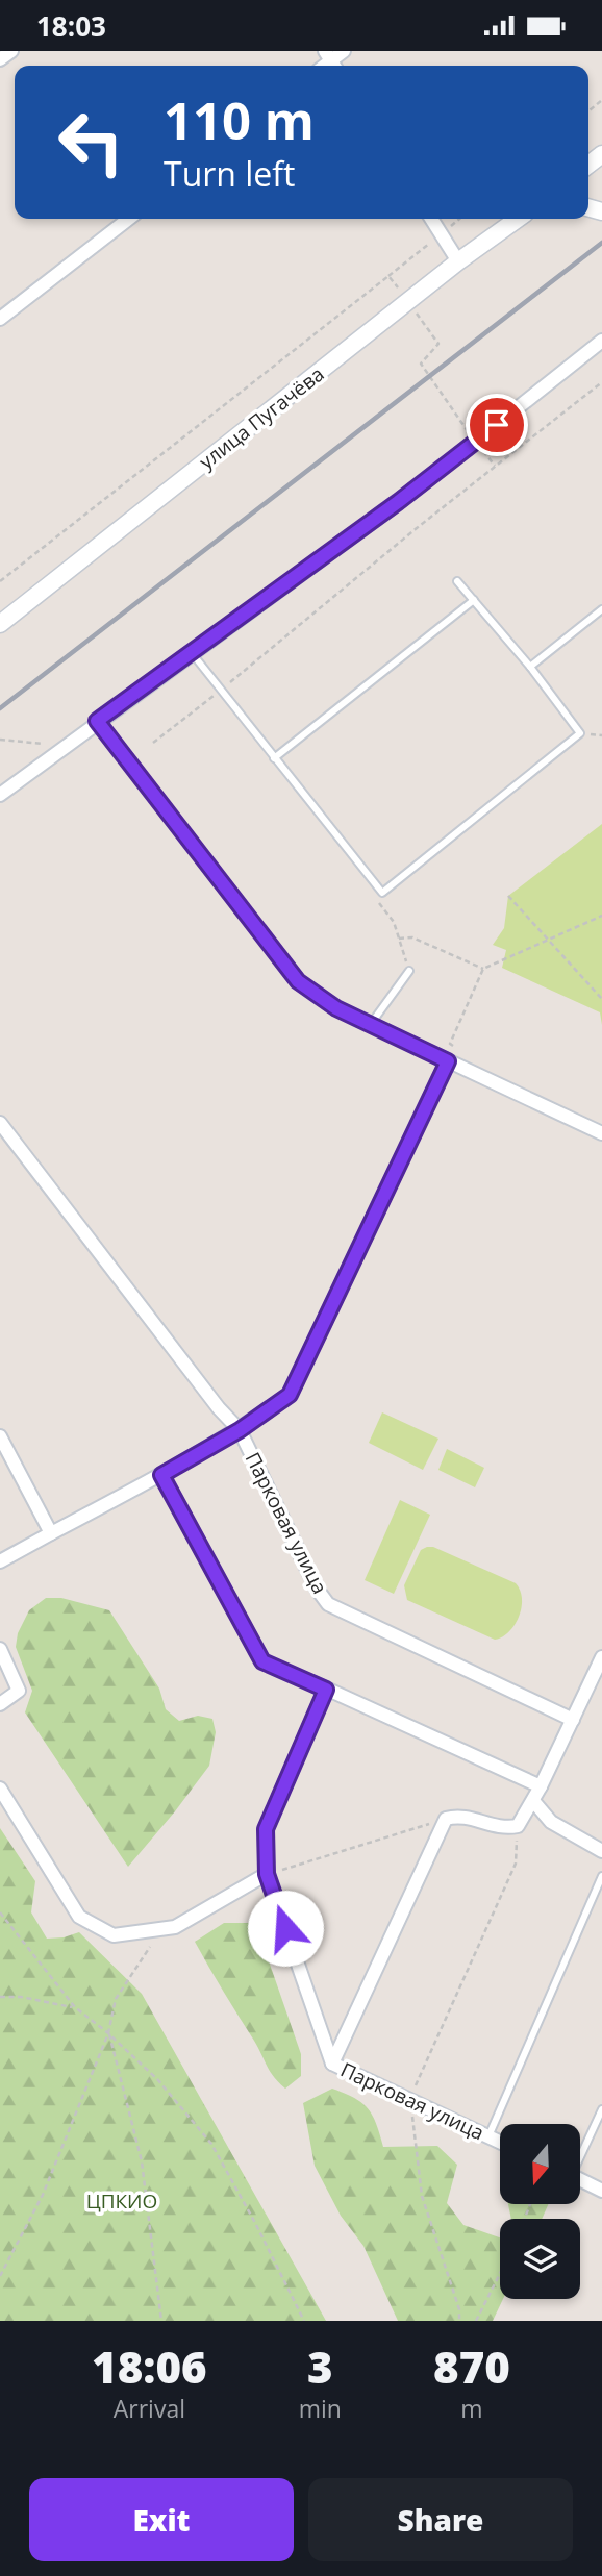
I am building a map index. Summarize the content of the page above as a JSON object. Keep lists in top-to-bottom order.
{
  "streets": {
    "street": ["улица Пугачёва", "Парковая улица"]
  },
  "parks": ["ЦПКИО"],
  "north": "bottom",
  "page": {
    "status": "18:03",
    "turn": ["110 m", "Turn left"],
    "eta": [
      "18:06",
      "Arrival",
      "3",
      "min",
      "870",
      "m"
    ],
    "buttons": ["Exit", "Share"]
  }
}
